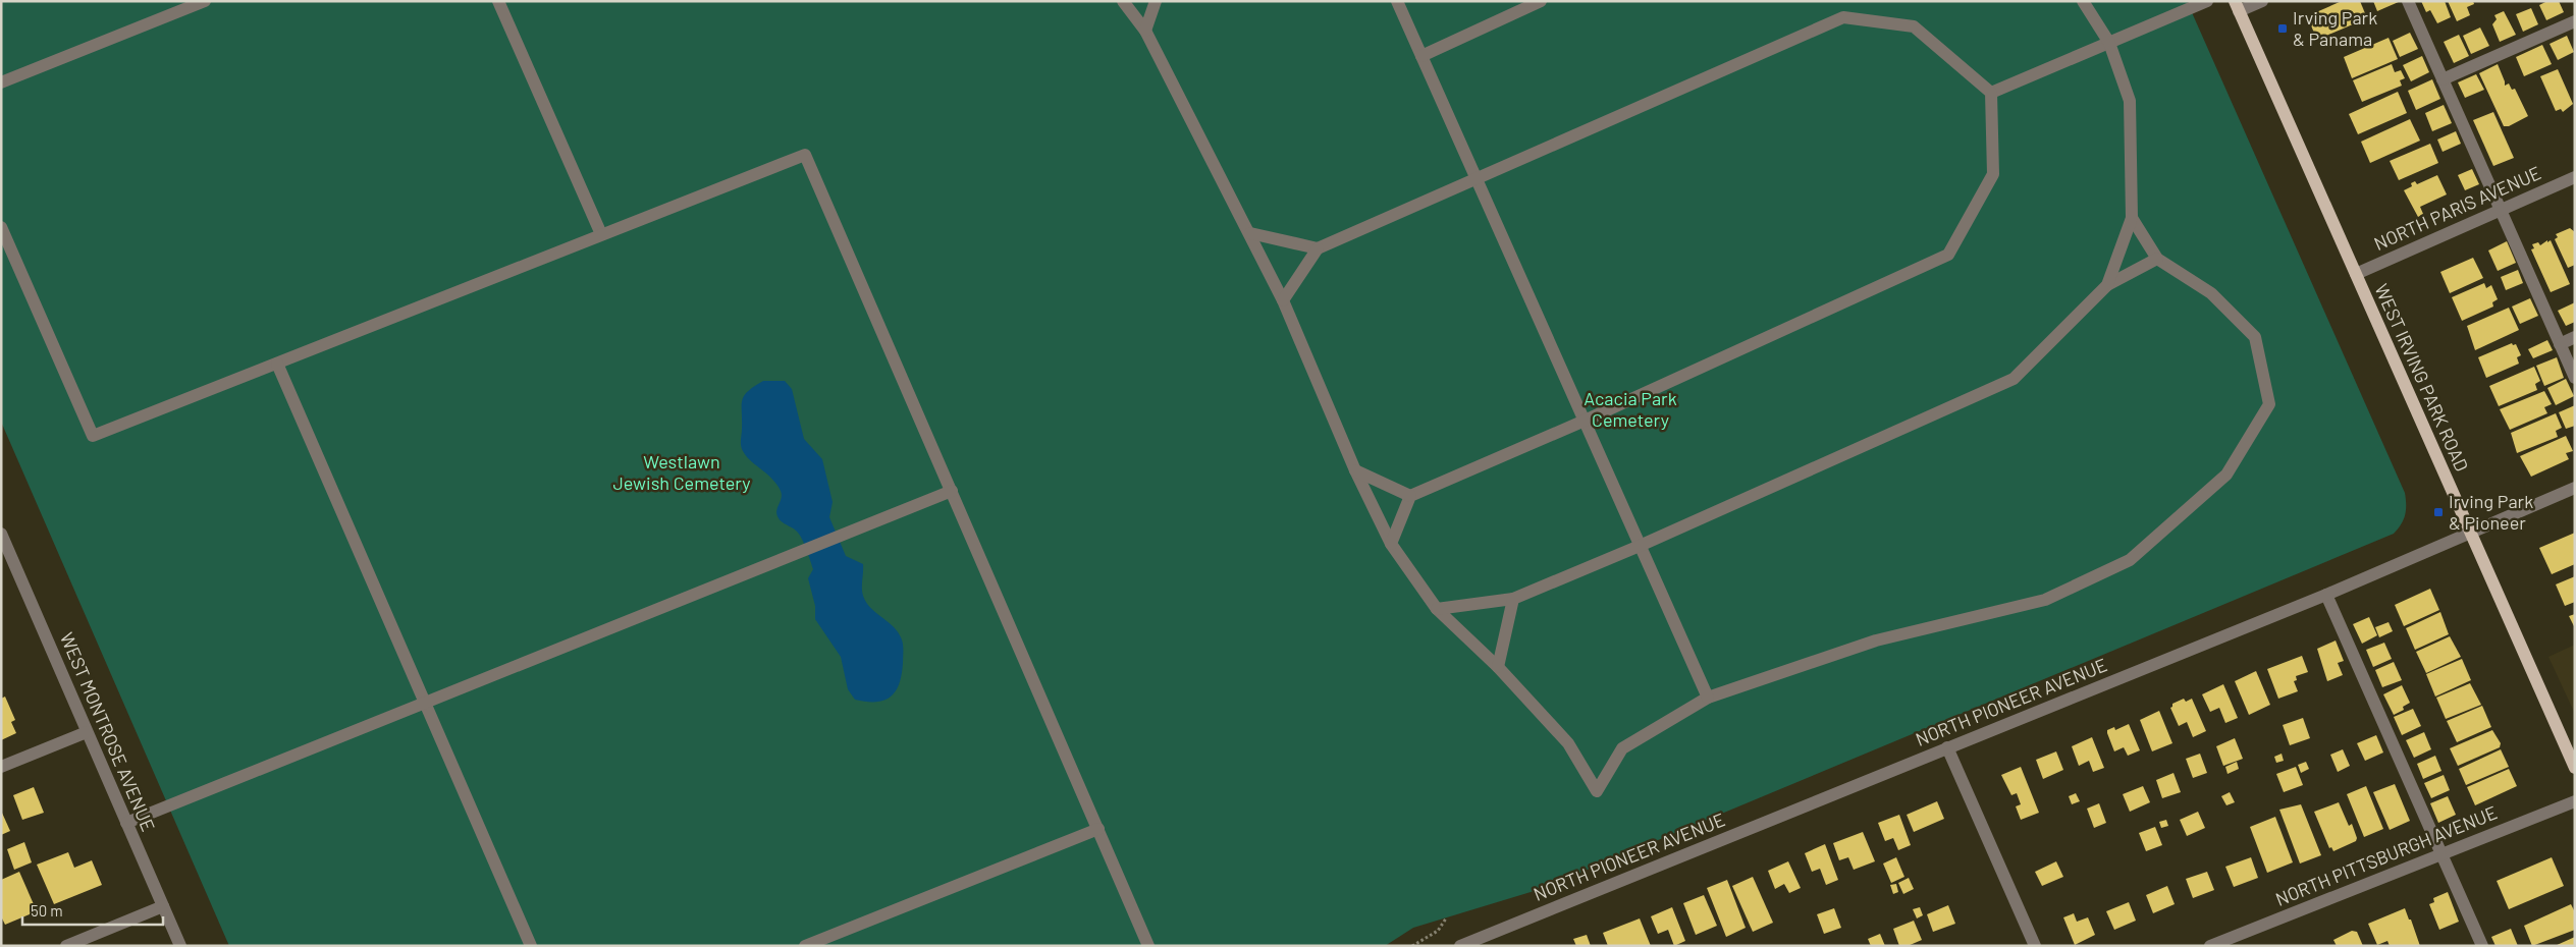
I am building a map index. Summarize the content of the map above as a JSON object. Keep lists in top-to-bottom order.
{
  "streets": {
    "main road": ["WEST IRVING PARK ROAD"],
    "street": [
      "NORTH PARIS AVENUE",
      "NORTH PIONEER AVENUE",
      "WEST MONTROSE AVENUE",
      "NORTH PITTSBURGH AVENUE"
    ]
  },
  "crossings": [
    ["NORTH PARIS AVENUE", "WEST IRVING PARK ROAD"],
    ["WEST IRVING PARK ROAD", "NORTH PIONEER AVENUE"]
  ],
  "parks": ["Acacia Park Cemetery", "Westlawn Jewish Cemetery"],
  "places": {
    "transit": ["Irving Park & Panama", "Irving Park & Pioneer"]
  },
  "scale_bar": "50 m"
}
